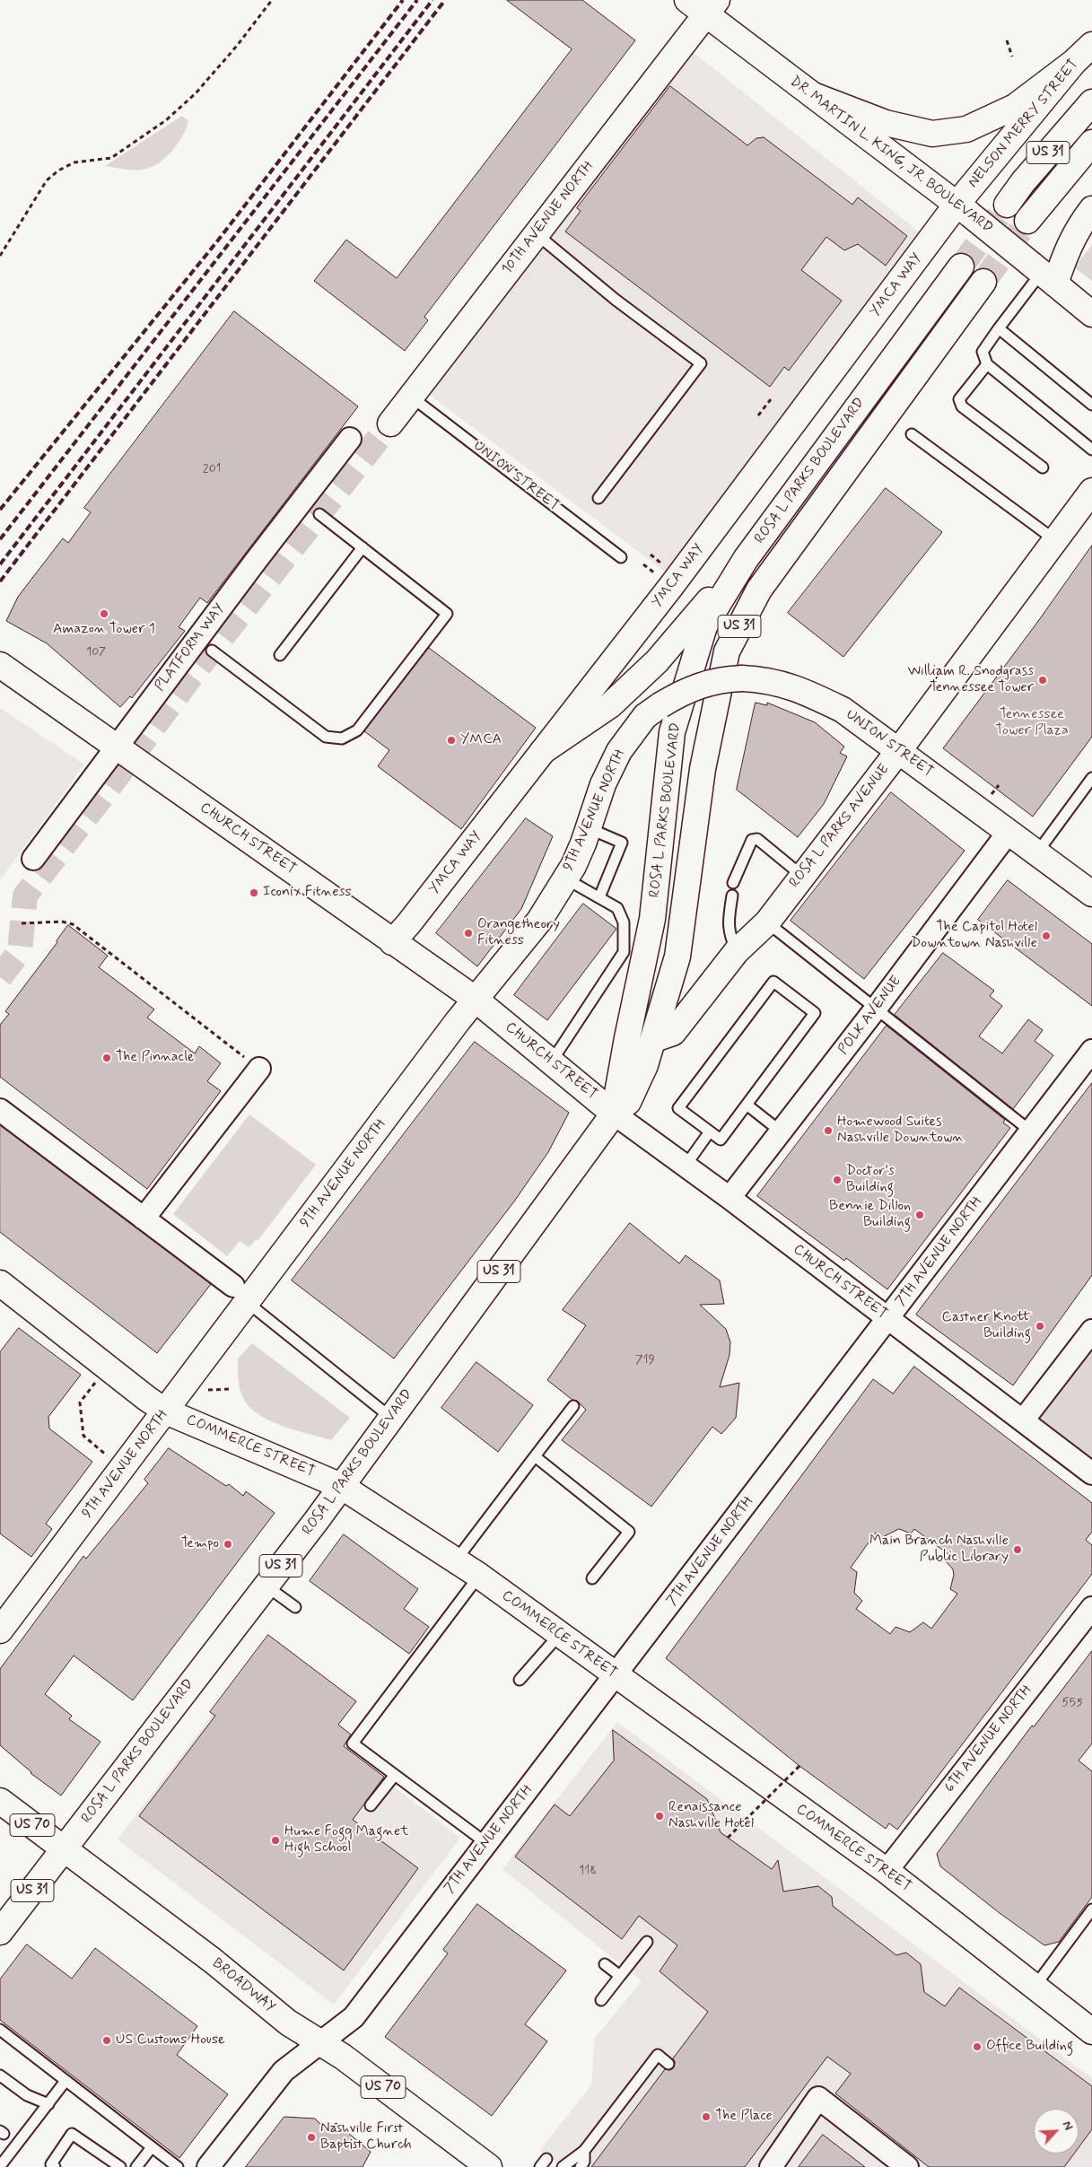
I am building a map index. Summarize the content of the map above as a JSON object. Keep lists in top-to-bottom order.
{
  "streets": {
    "main road": [
      "NELSON MERRY STREET",
      "US 31",
      "DR. MARTIN L. KING, JR. BOULEVARD",
      "10TH AVENUE NORTH",
      "YMCA WAY",
      "ROSA L PARKS BOULEVARD",
      "UNION STREET",
      "9TH AVENUE NORTH",
      "ROSA L PARKS AVENUE",
      "CHURCH STREET",
      "COMMERCE STREET",
      "US 70",
      "BROADWAY"
    ],
    "street": [
      "PLATFORM WAY",
      "POLK AVENUE",
      "7TH AVENUE NORTH",
      "6TH AVENUE NORTH"
    ]
  },
  "crossings": [
    ["NELSON MERRY STREET", "DR. MARTIN L. KING, JR. BOULEVARD"],
    ["NELSON MERRY STREET", "YMCA WAY"],
    ["US 31", "ROSA L PARKS BOULEVARD"],
    ["US 31", "BROADWAY"],
    ["DR. MARTIN L. KING, JR. BOULEVARD", "10TH AVENUE NORTH"],
    ["DR. MARTIN L. KING, JR. BOULEVARD", "YMCA WAY"],
    ["10TH AVENUE NORTH", "UNION STREET"],
    ["YMCA WAY", "CHURCH STREET"],
    ["ROSA L PARKS BOULEVARD", "ROSA L PARKS AVENUE"],
    ["ROSA L PARKS BOULEVARD", "CHURCH STREET"],
    ["ROSA L PARKS BOULEVARD", "COMMERCE STREET"],
    ["ROSA L PARKS BOULEVARD", "BROADWAY"],
    ["UNION STREET", "9TH AVENUE NORTH"],
    ["UNION STREET", "ROSA L PARKS AVENUE"],
    ["UNION STREET", "POLK AVENUE"],
    ["PLATFORM WAY", "CHURCH STREET"],
    ["9TH AVENUE NORTH", "CHURCH STREET"],
    ["9TH AVENUE NORTH", "COMMERCE STREET"],
    ["CHURCH STREET", "POLK AVENUE"],
    ["CHURCH STREET", "7TH AVENUE NORTH"],
    ["7TH AVENUE NORTH", "COMMERCE STREET"],
    ["7TH AVENUE NORTH", "BROADWAY"],
    ["COMMERCE STREET", "6TH AVENUE NORTH"]
  ],
  "parks": ["Tennessee Tower Plaza"],
  "places": [
    "Amazon Tower 1",
    "William R. Snodgrass Tennessee Tower",
    "YMCA",
    "Iconix Fitness",
    "Orangetheory Fitness",
    "The Capitol Hotel Downtown Nashville",
    "The Pinnacle",
    "Homewood Suites Nashville Downtown",
    "Doctor's Building",
    "Bennie Dillon Building",
    "Castner Knott Building",
    "Tempo",
    "Main Branch Nashville Public Library",
    "Renaissance Nashville Hotel",
    "Hume Fogg Magnet High School",
    "US Customs House",
    "Office Building",
    "The Place",
    "Nashville First Baptist Church"
  ],
  "house_numbers": [
    "201",
    "107",
    "719",
    "555",
    "118"
  ],
  "north": "top right"
}
